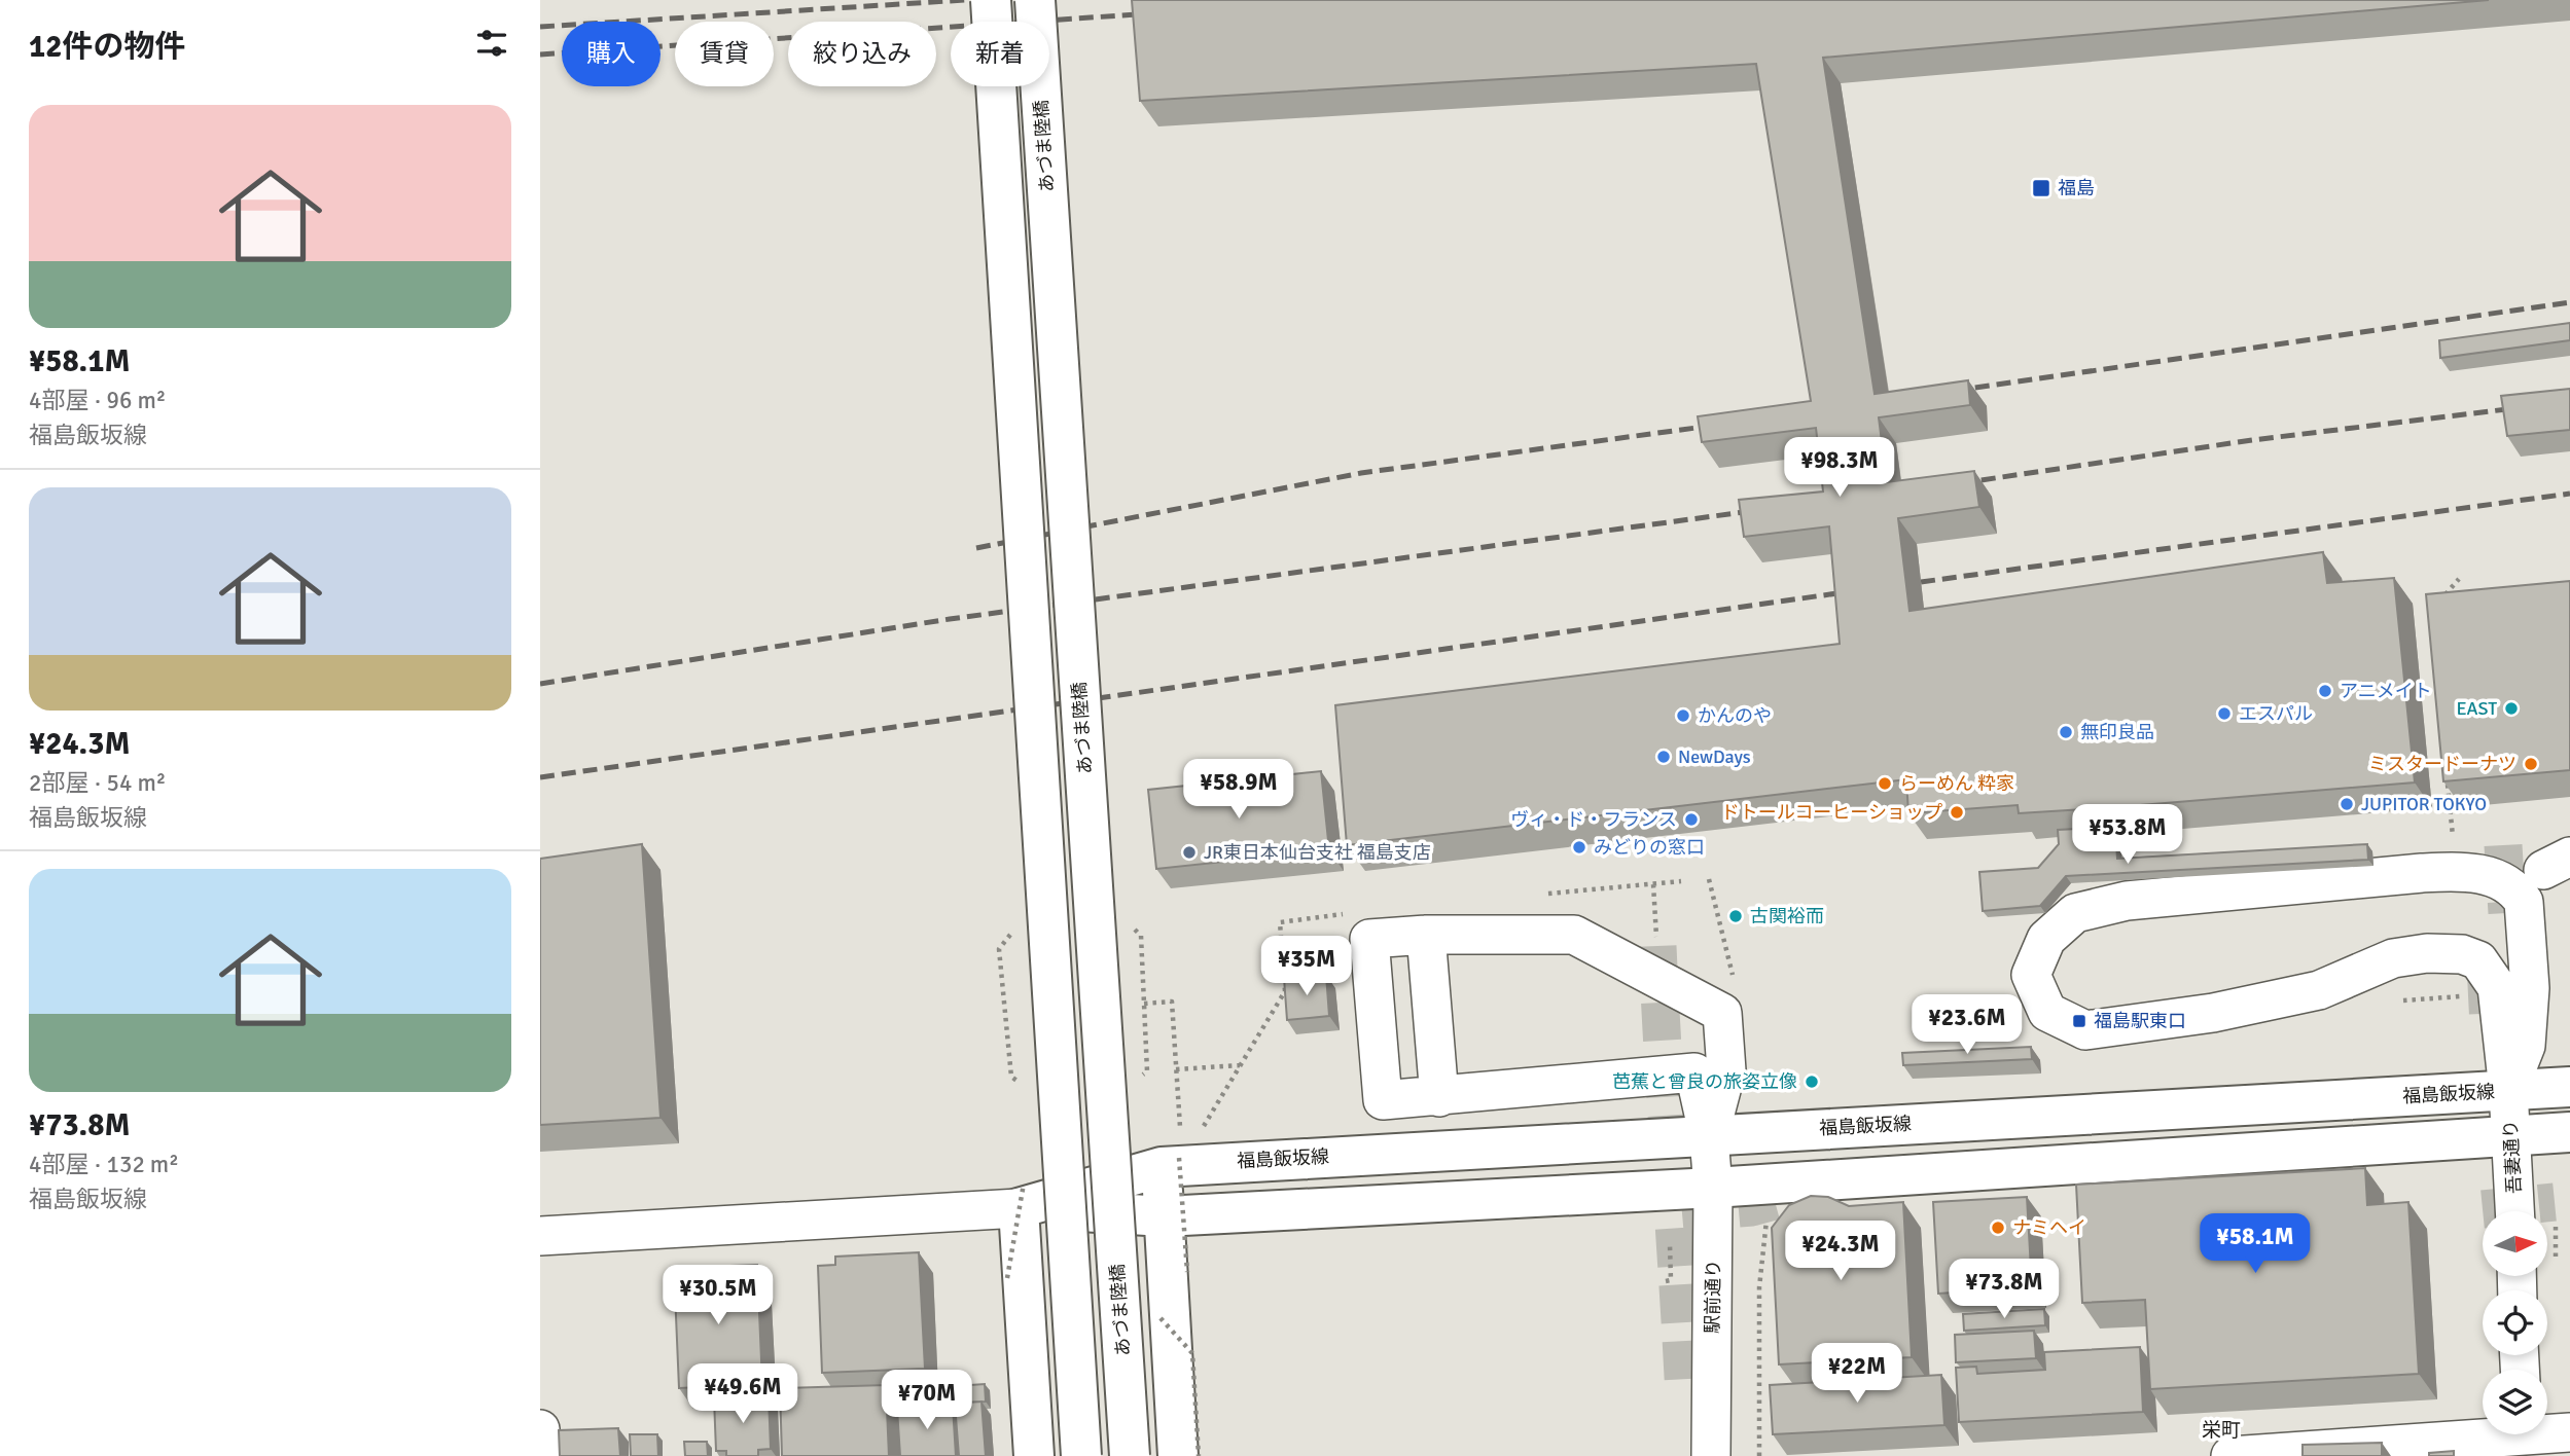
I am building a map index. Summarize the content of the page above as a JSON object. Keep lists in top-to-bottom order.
{
  "streets": {
    "main road": ["あづま陸橋", "福島飯坂線"],
    "street": ["吾妻通り", "駅前通り"]
  },
  "crossings": [
    ["福島飯坂線", "吾妻通り"],
    ["福島飯坂線", "駅前通り"]
  ],
  "districts": ["栄町"],
  "places": {
    "transit": ["福島", "福島駅東口"],
    "other": [
      "アニメイト",
      "EAST",
      "エスパル",
      "かんのや",
      "無印良品",
      "NewDays",
      "ミスタードーナツ",
      "らーめん 粋家",
      "JUPITOR TOKYO",
      "ドトールコーヒーショップ",
      "ヴィ・ド・フランス",
      "みどりの窓口",
      "JR東日本仙台支社 福島支店",
      "古関裕而",
      "芭蕉と曾良の旅姿立像",
      "ナミヘイ"
    ]
  },
  "north": "right",
  "page": {
    "heading": "12件の物件",
    "chip": [
      "購入",
      "賃貸",
      "絞り込み",
      "新着"
    ],
    "list": [
      {
        "name": "¥58.1M",
        "note": "4部屋 · 96 m² · 福島飯坂線"
      },
      {
        "name": "¥24.3M",
        "note": "2部屋 · 54 m² · 福島飯坂線"
      },
      {
        "name": "¥73.8M",
        "note": "4部屋 · 132 m² · 福島飯坂線"
      }
    ],
    "price": [
      "¥98.3M",
      "¥58.9M",
      "¥53.8M",
      "¥35M",
      "¥23.6M",
      "¥58.1M",
      "¥24.3M",
      "¥73.8M",
      "¥30.5M",
      "¥22M",
      "¥49.6M",
      "¥70M"
    ]
  }
}
